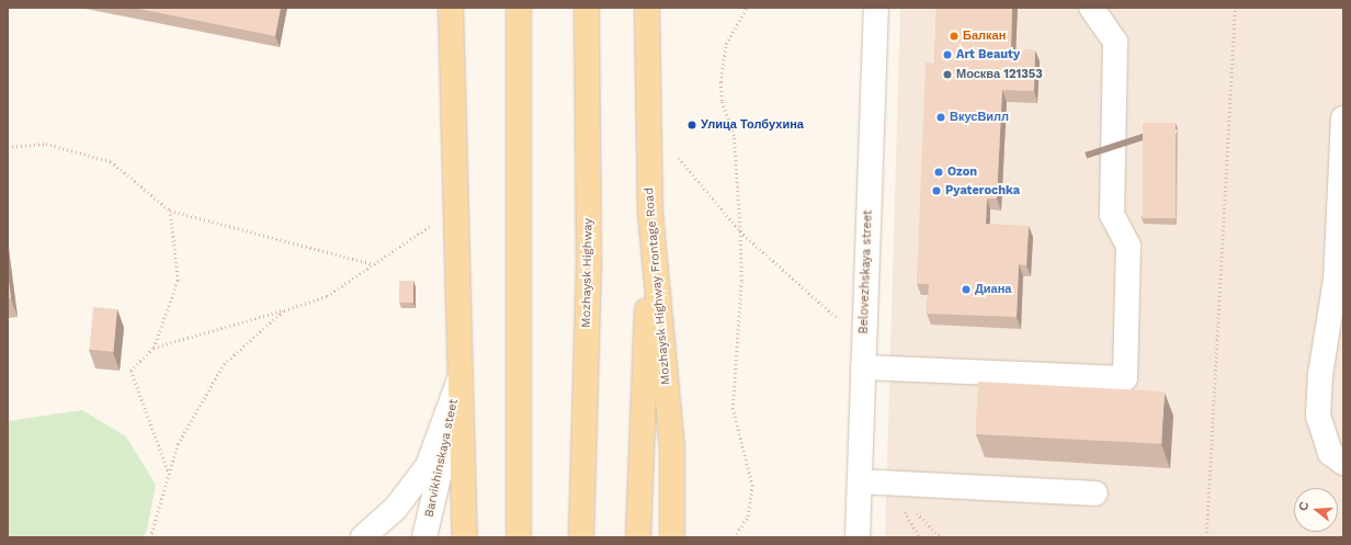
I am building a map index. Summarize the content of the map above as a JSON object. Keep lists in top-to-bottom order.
{
  "streets": {
    "main road": ["Mozhaysk Highway", "Mozhaysk Highway Frontage Road"],
    "street": ["Belovezhskaya street", "Barvikhinskaya steet"]
  },
  "places": [
    "Балкан",
    "Art Beauty",
    "Москва 121353",
    "ВкусВилл",
    "Улица Толбухина",
    "Ozon",
    "Pyaterochka",
    "Диана"
  ],
  "north": "left"
}
